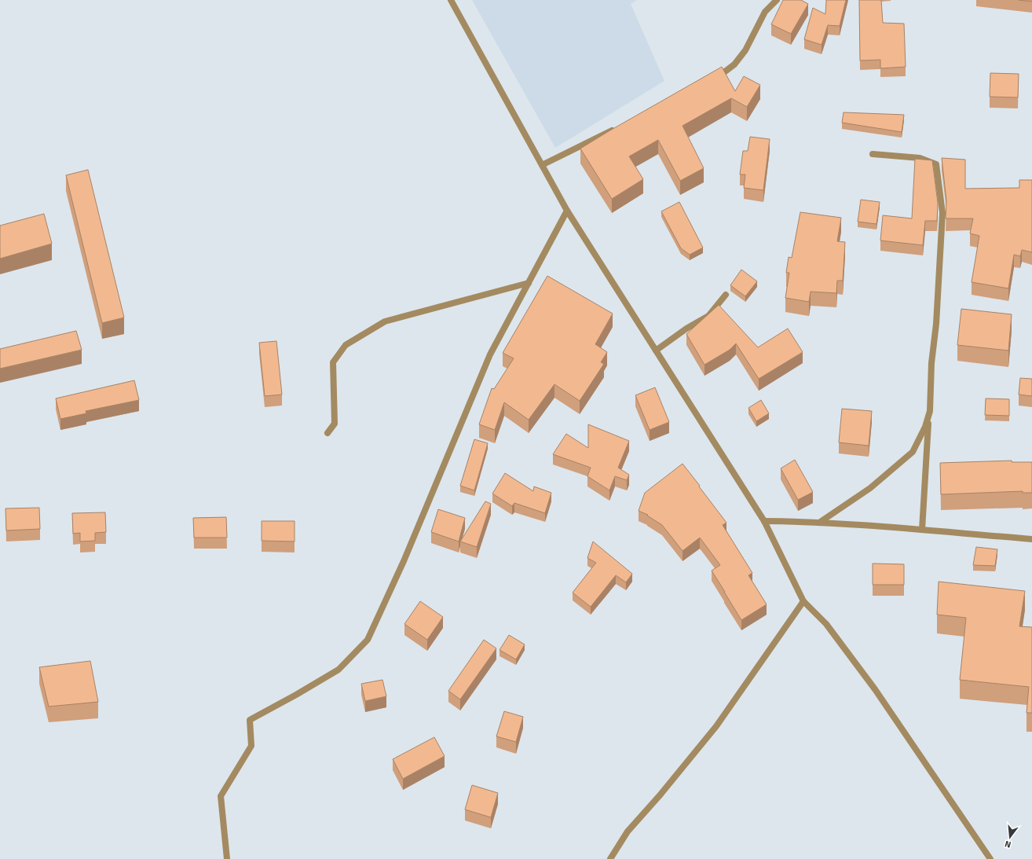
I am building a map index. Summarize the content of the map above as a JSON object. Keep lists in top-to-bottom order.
{
  "north": "bottom"
}
